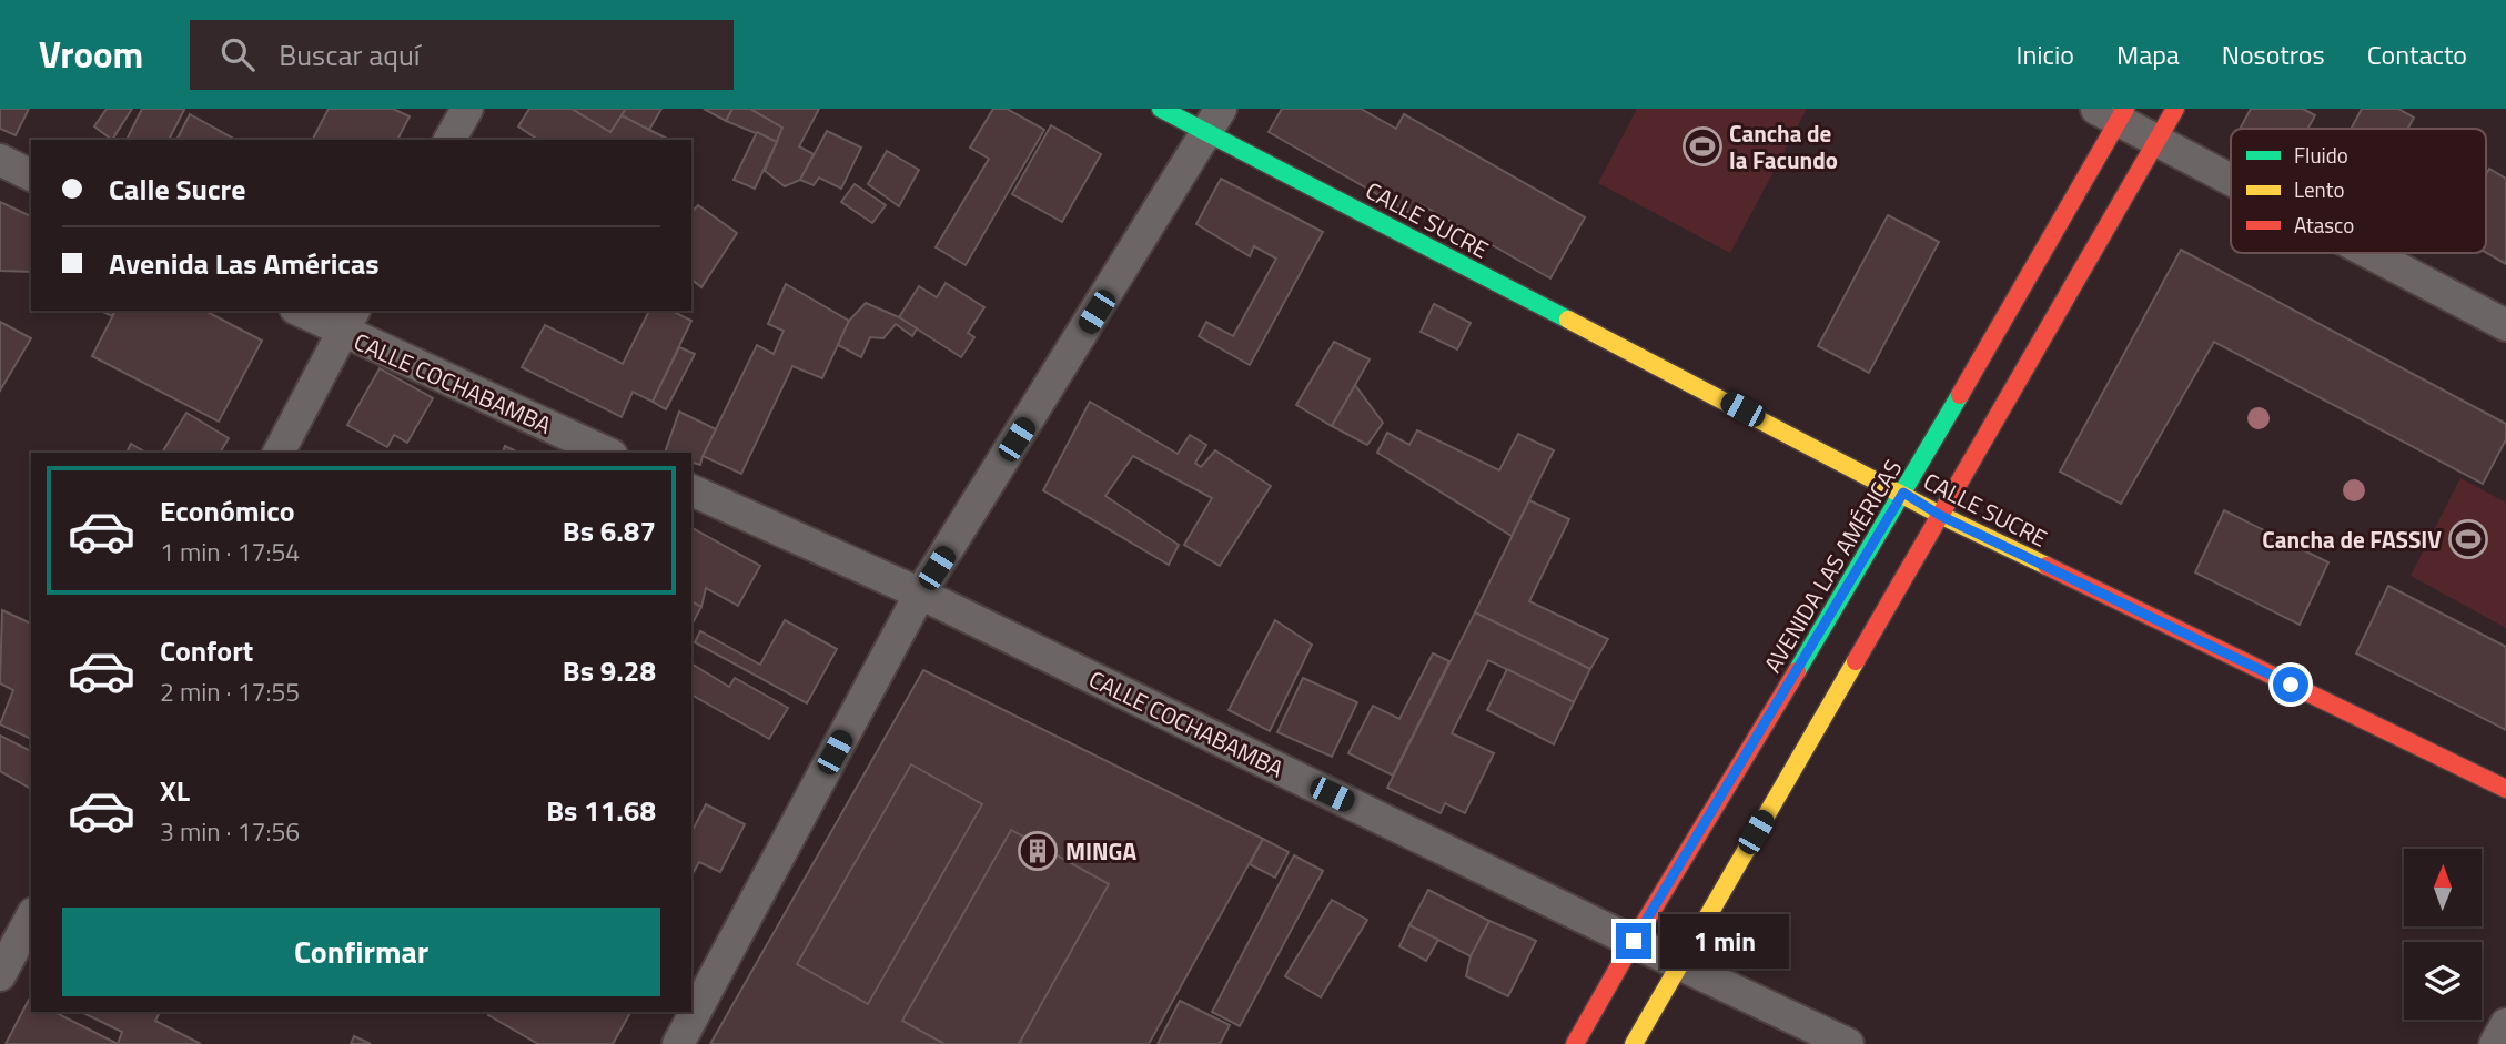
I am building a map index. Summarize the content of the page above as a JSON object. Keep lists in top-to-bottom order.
{
  "streets": {
    "main road": ["CALLE SUCRE", "AVENIDA LAS AMÉRICAS"],
    "street": ["CALLE COCHABAMBA"]
  },
  "crossings": [
    ["CALLE SUCRE", "AVENIDA LAS AMÉRICAS"],
    ["CALLE COCHABAMBA", "AVENIDA LAS AMÉRICAS"]
  ],
  "places": {
    "sports": ["Cancha de la Facundo", "Cancha de FASSIV"],
    "building": ["MINGA"]
  },
  "legend": ["Fluido", "Lento", "Atasco"],
  "north": "top",
  "page": {
    "header": "Vroom",
    "search": "Buscar aquí",
    "nav": [
      "Inicio",
      "Mapa",
      "Nosotros",
      "Contacto"
    ],
    "banner": ["Calle Sucre", "Avenida Las Américas"],
    "list": [
      {
        "name": "Económico",
        "note": "1 min · 17:54",
        "value": "Bs 6.87"
      },
      {
        "name": "Confort",
        "note": "2 min · 17:55",
        "value": "Bs 9.28"
      },
      {
        "name": "XL",
        "note": "3 min · 17:56",
        "value": "Bs 11.68"
      }
    ],
    "buttons": "Confirmar",
    "bubble": "1 min"
  }
}
